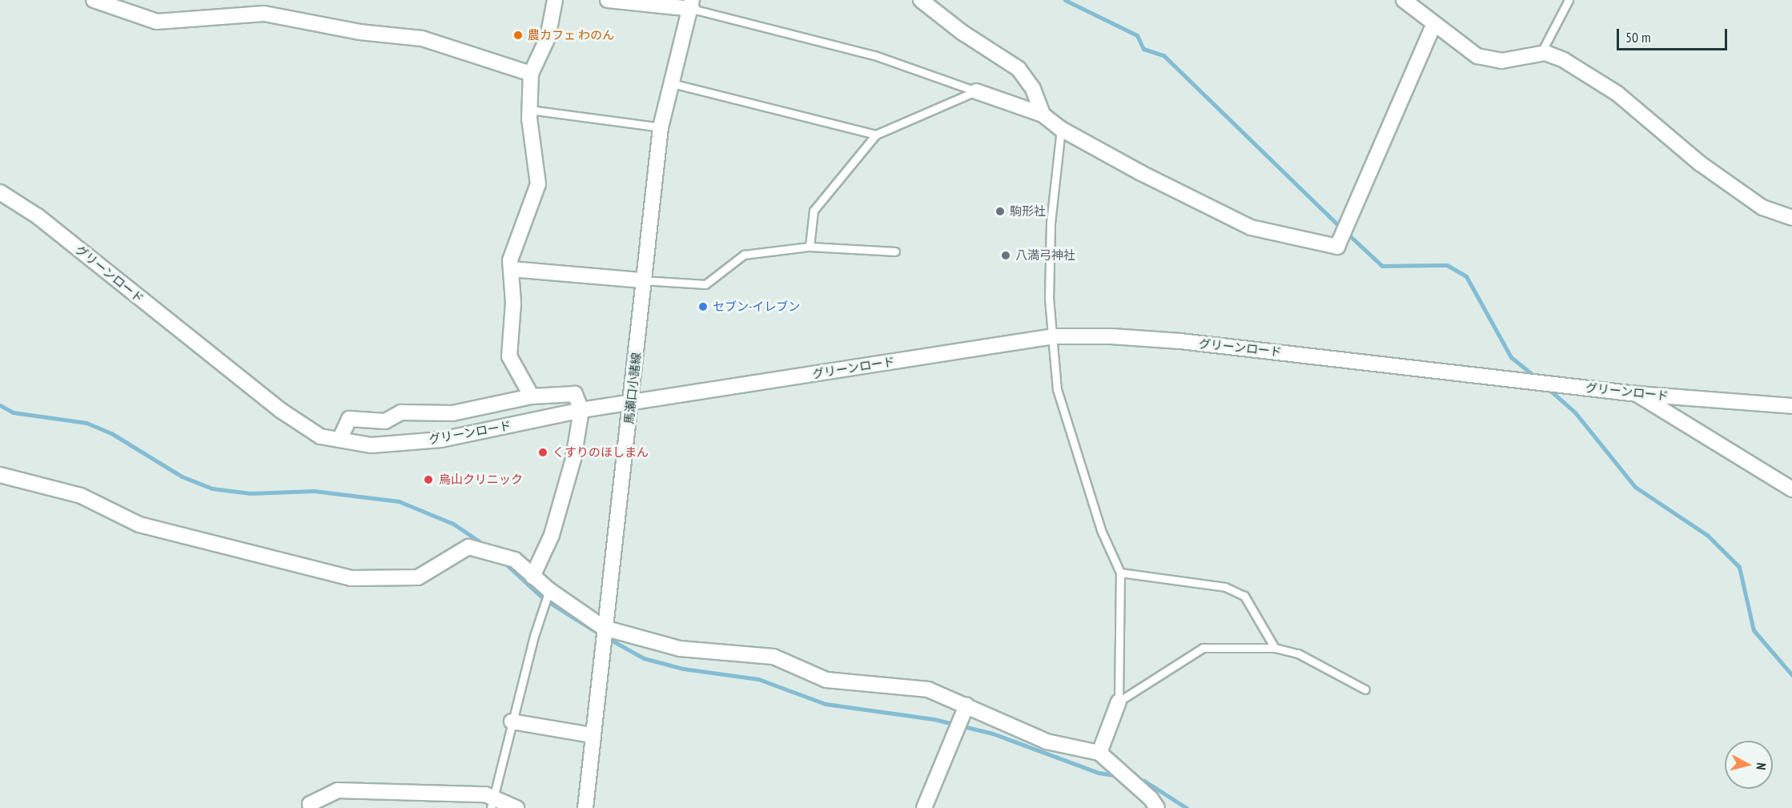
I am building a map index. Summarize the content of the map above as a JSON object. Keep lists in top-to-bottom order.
{
  "streets": {
    "street": ["グリーンロード", "馬瀬口小諸線"]
  },
  "crossings": [
    ["グリーンロード", "馬瀬口小諸線"]
  ],
  "places": [
    "農カフェ わのん",
    "駒形社",
    "八満弓神社",
    "セブン-イレブン",
    "くすりのほしまん",
    "烏山クリニック"
  ],
  "scale_bar": "50 m",
  "north": "right"
}
